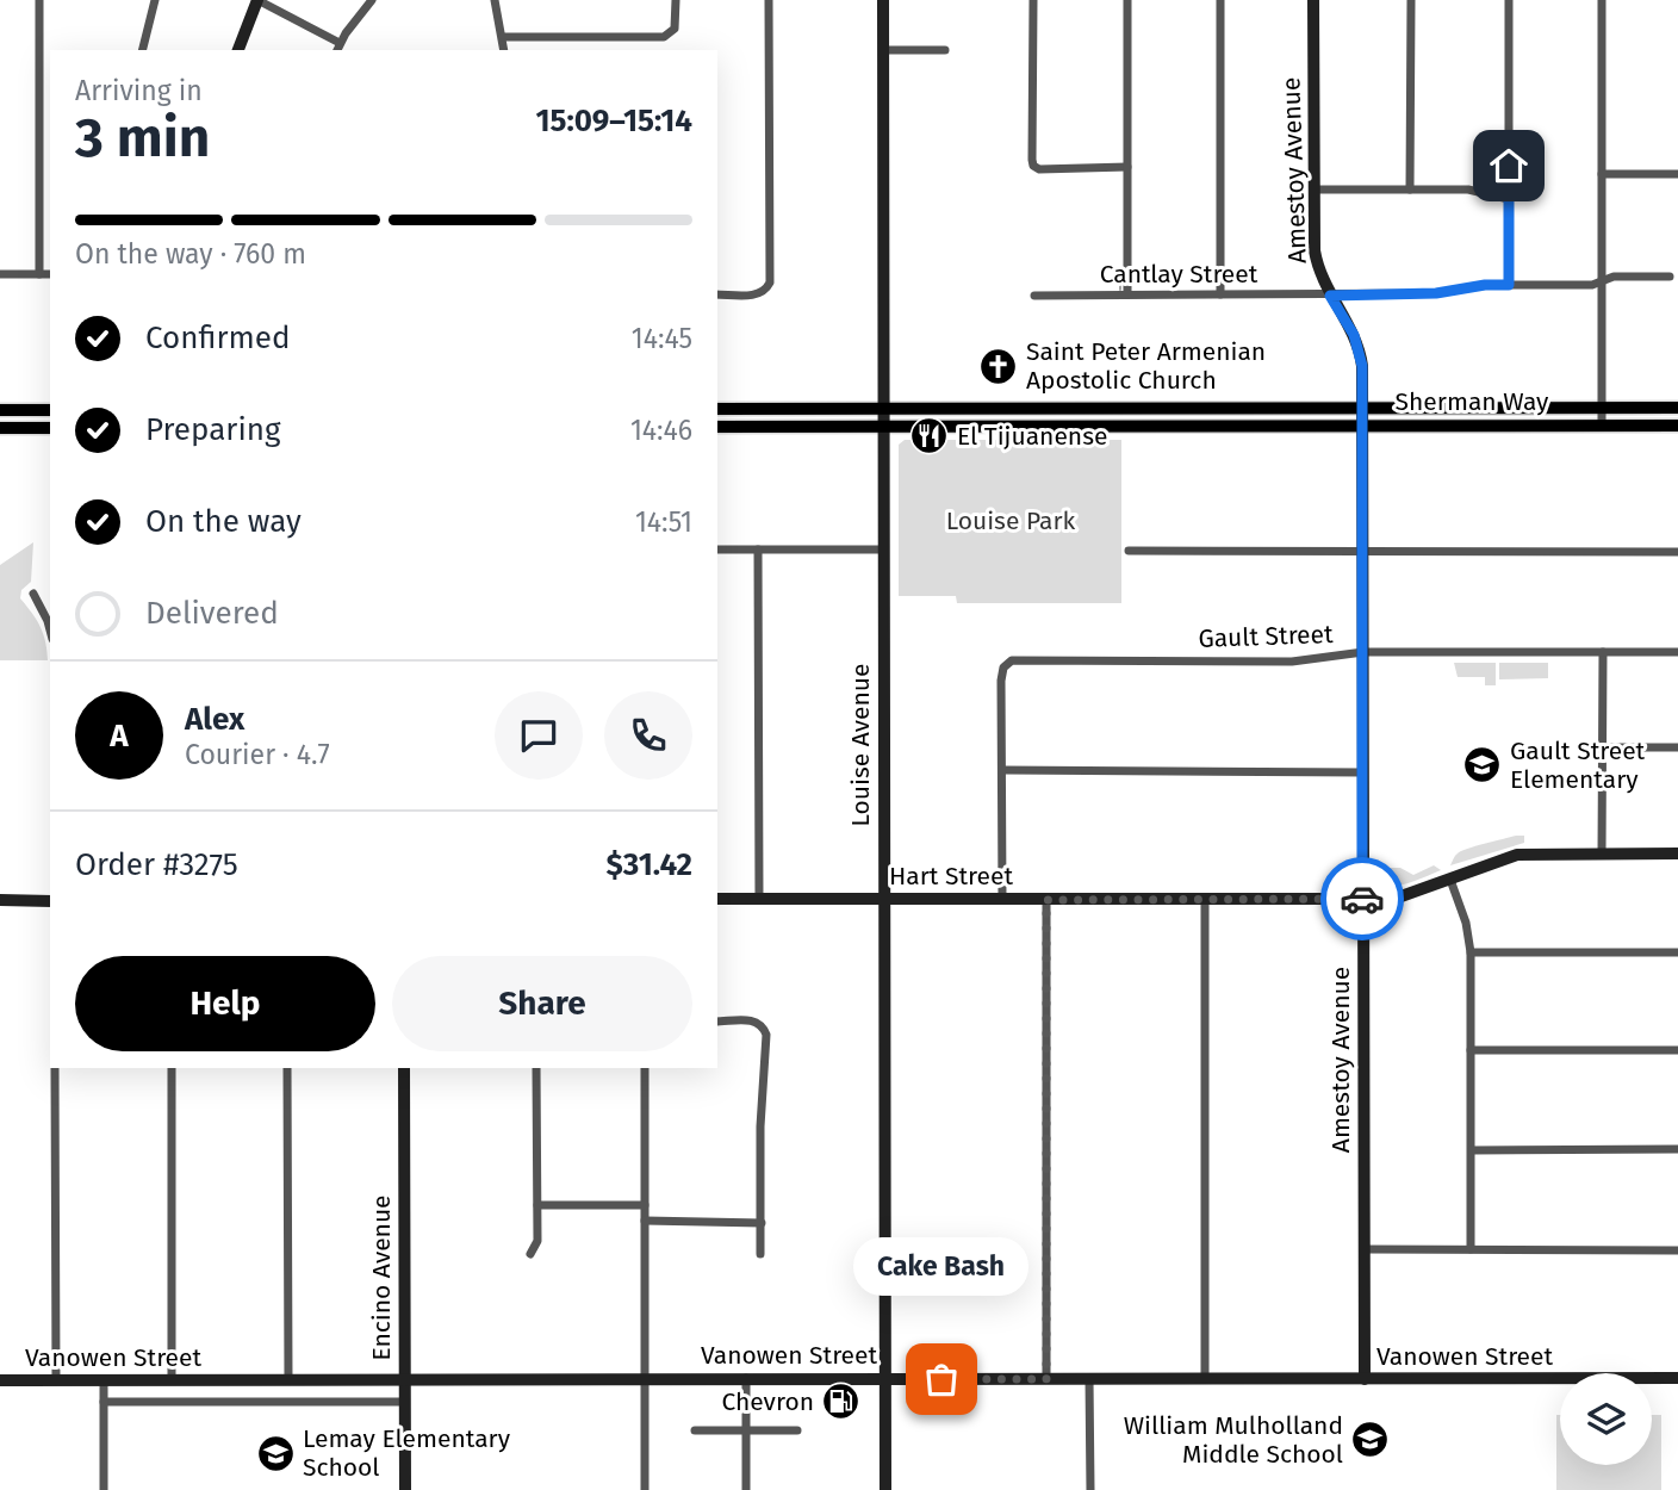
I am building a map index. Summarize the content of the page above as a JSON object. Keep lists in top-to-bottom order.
{
  "streets": {
    "main road": [
      "Amestoy Avenue",
      "Sherman Way",
      "Louise Avenue",
      "Hart Street",
      "Encino Avenue",
      "Vanowen Street"
    ],
    "street": ["Cantlay Street", "Gault Street"]
  },
  "crossings": [
    ["Amestoy Avenue", "Cantlay Street"],
    ["Amestoy Avenue", "Sherman Way"],
    ["Amestoy Avenue", "Gault Street"],
    ["Amestoy Avenue", "Hart Street"],
    ["Amestoy Avenue", "Vanowen Street"],
    ["Sherman Way", "Louise Avenue"],
    ["Louise Avenue", "Hart Street"],
    ["Louise Avenue", "Vanowen Street"],
    ["Encino Avenue", "Vanowen Street"]
  ],
  "parks": ["Louise Park"],
  "places": {
    "church": ["Saint Peter Armenian Apostolic Church"],
    "restaurant": ["El Tijuanense"],
    "school or university": ["Gault Street Elementary", "William Mulholland Middle School", "Lemay Elementary School"],
    "other": ["Cake Bash"],
    "fuel station": ["Chevron"]
  },
  "page": {
    "heading": ["3 min", "Arriving in", "15:09–15:14"],
    "panel": [
      "Alex",
      "Courier · 4.7",
      "Order #3275",
      "$31.42"
    ],
    "bar": "On the way · 760 m",
    "list": [
      ["Confirmed", "14:45"],
      ["Preparing", "14:46"],
      ["On the way", "14:51"],
      "Delivered"
    ],
    "round": "A",
    "buttons": ["Help", "Share"],
    "bubble": "Cake Bash"
  }
}
